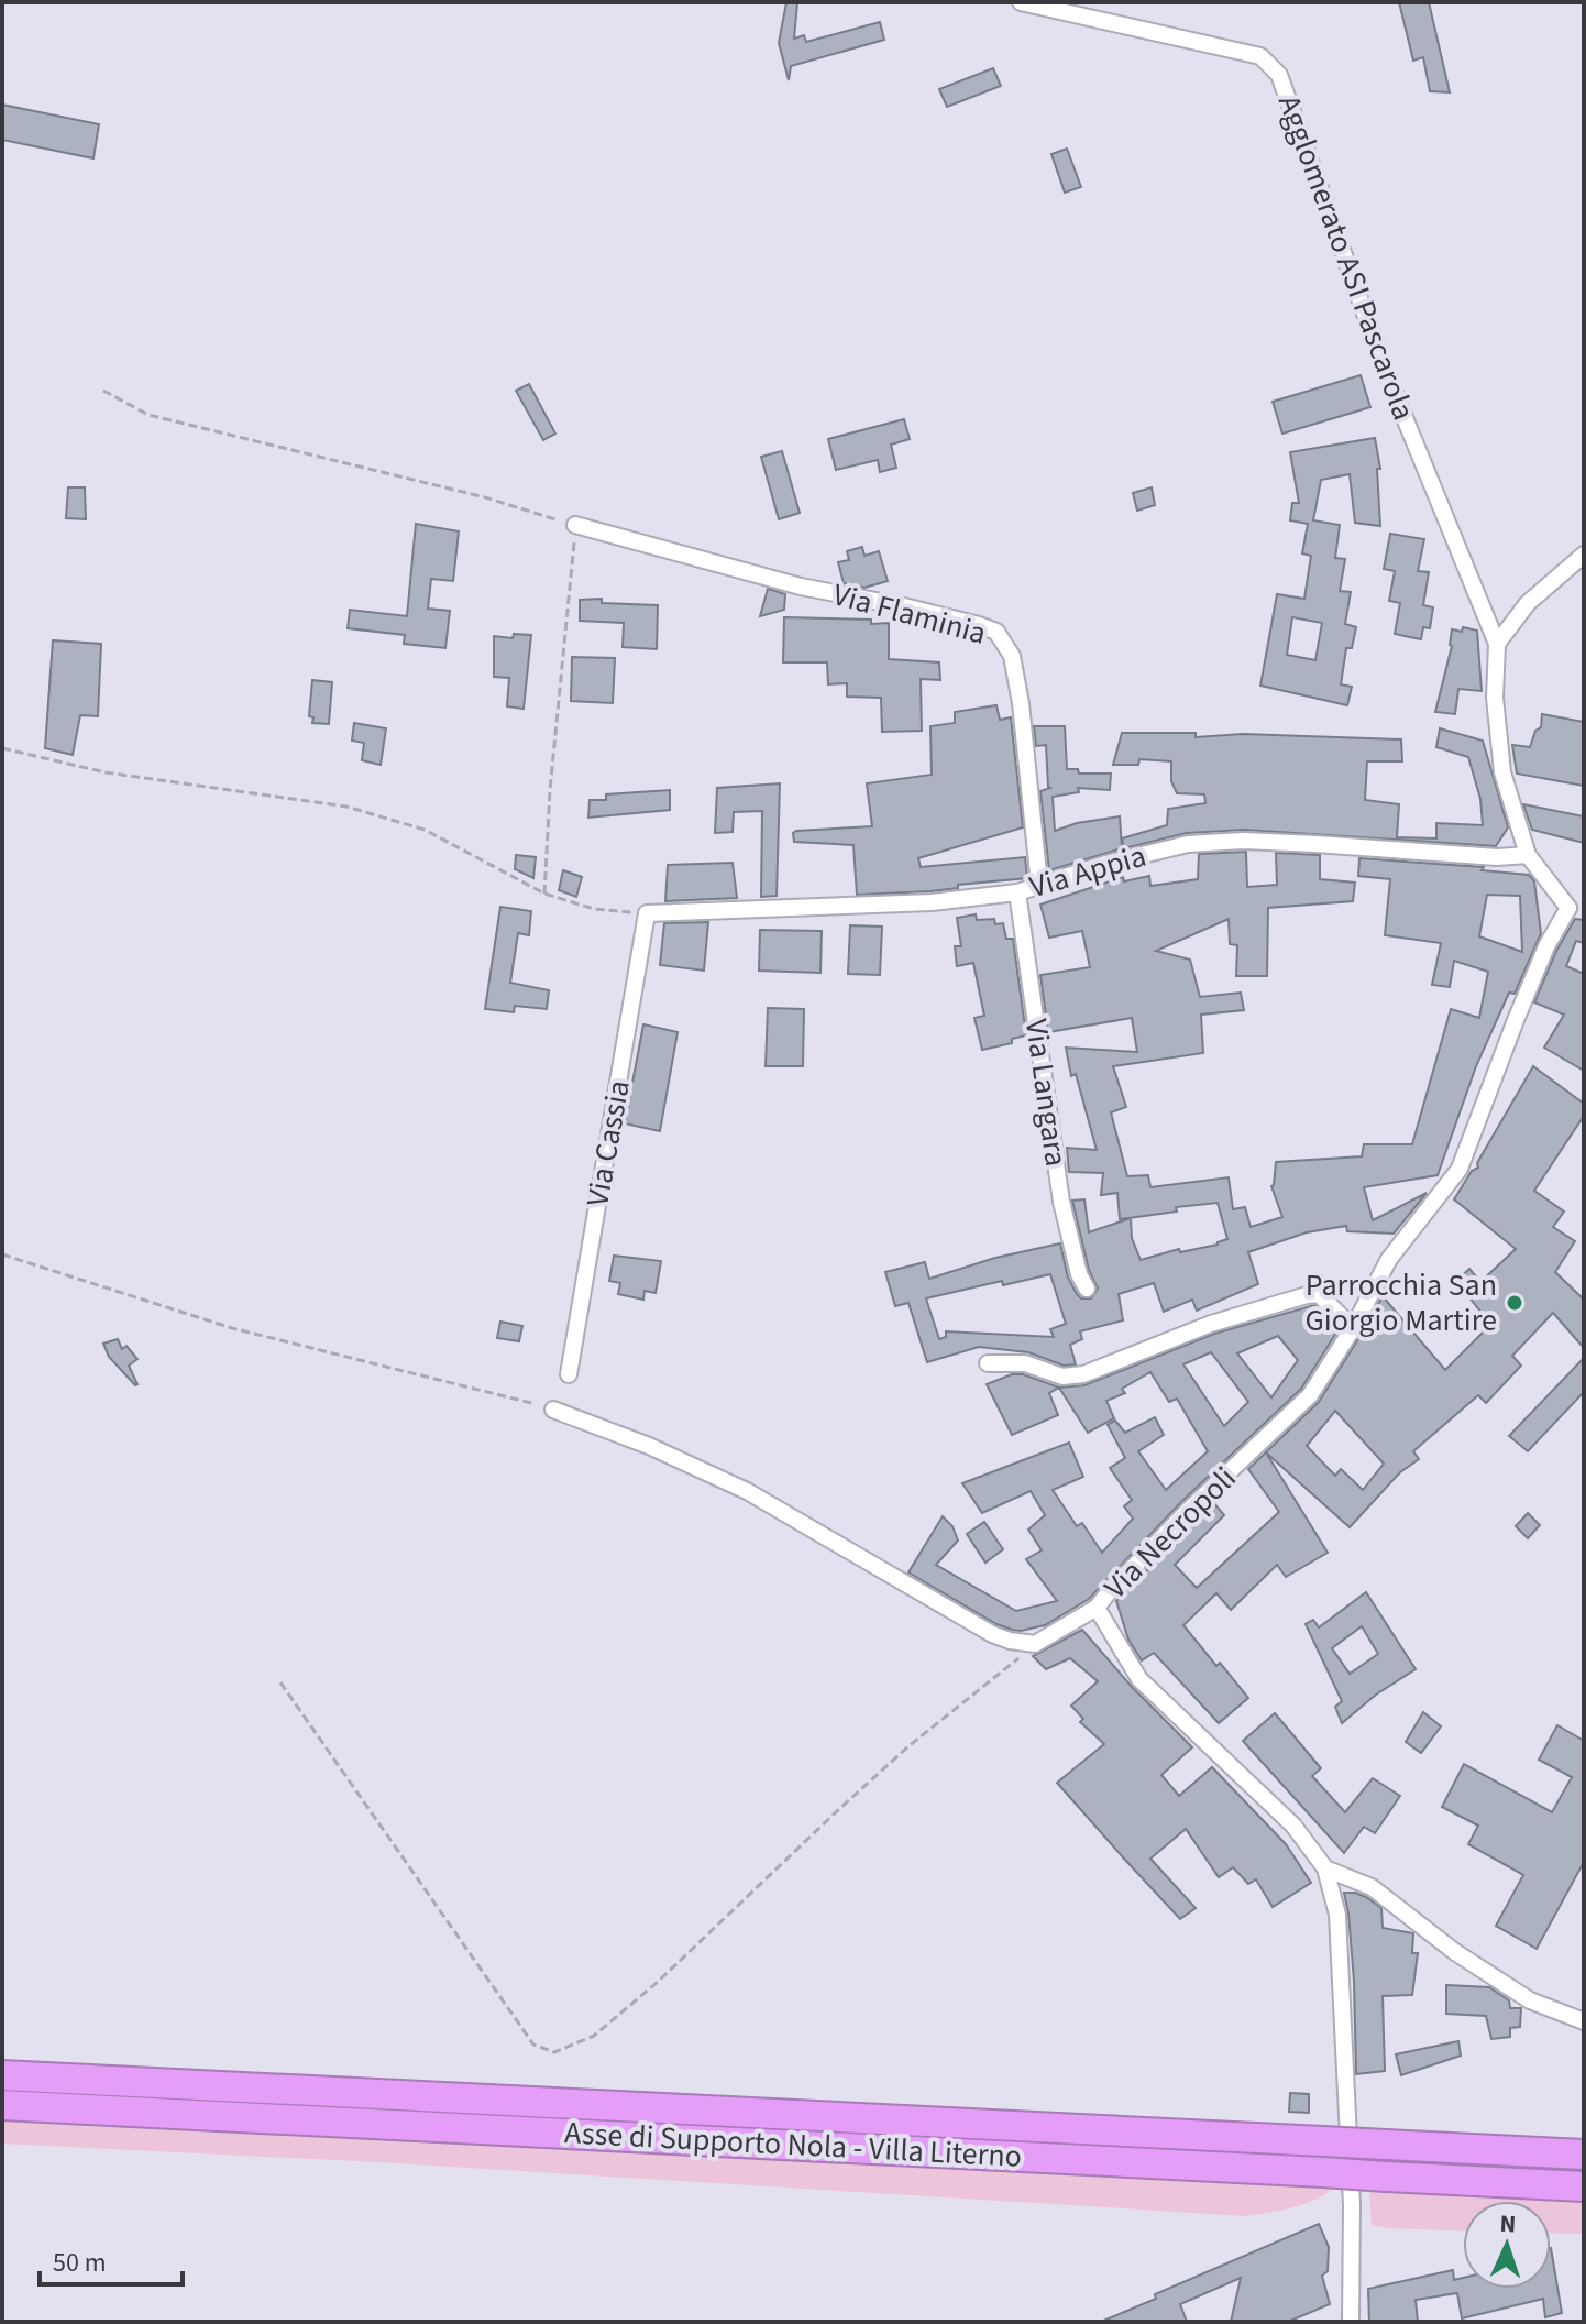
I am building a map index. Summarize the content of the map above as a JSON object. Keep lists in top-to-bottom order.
{
  "streets": {
    "highway": ["Asse di Supporto Nola - Villa Literno"],
    "street": [
      "Agglomerato ASI Pascarola",
      "Via Flaminia",
      "Via Appia",
      "Via Langara",
      "Via Cassia",
      "Via Necropoli"
    ]
  },
  "crossings": [
    ["Via Flaminia", "Via Appia"],
    ["Via Appia", "Via Langara"],
    ["Via Appia", "Via Cassia"]
  ],
  "places": ["Parrocchia San Giorgio Martire"],
  "scale_bar": "50 m",
  "north": "top"
}
